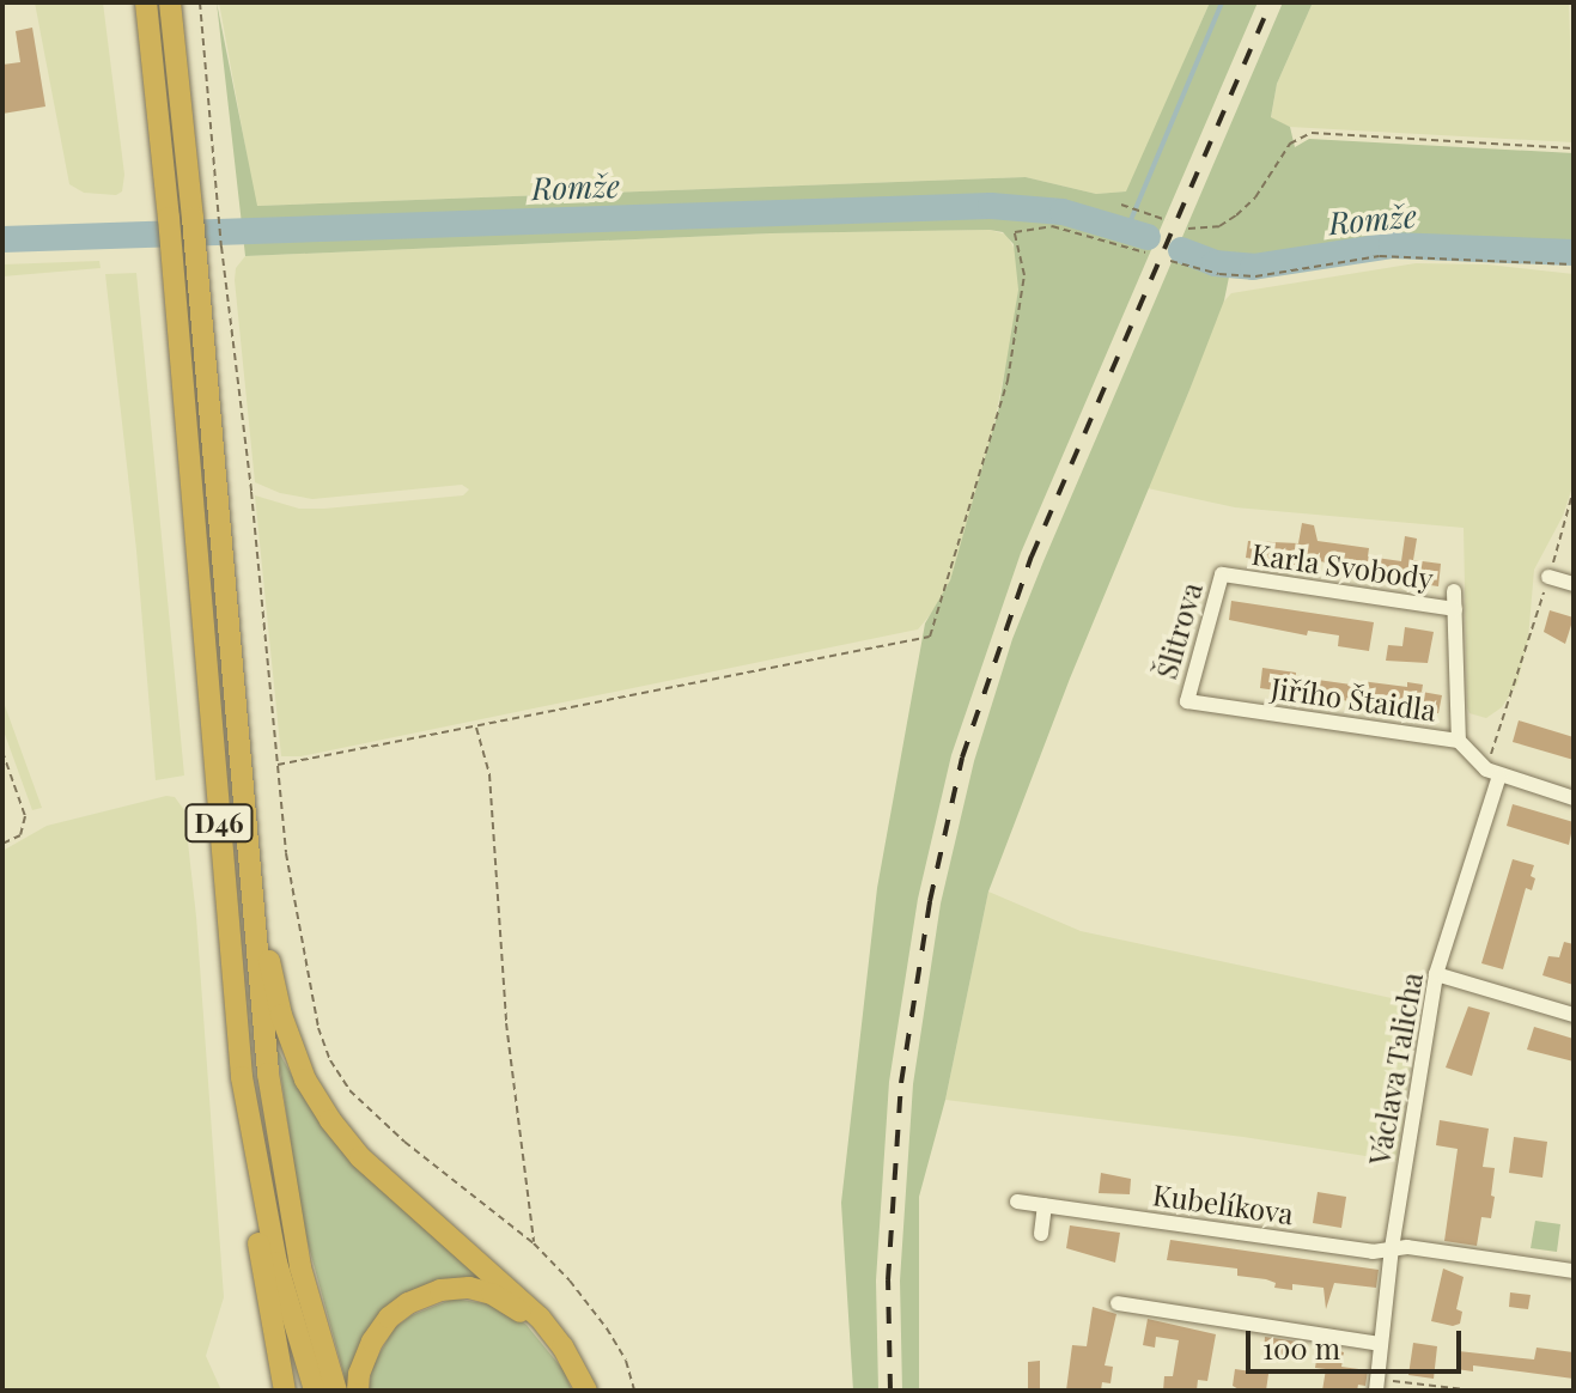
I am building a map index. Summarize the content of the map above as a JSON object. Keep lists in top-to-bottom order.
{
  "streets": {
    "highway": ["D46"],
    "street": [
      "Karla Svobody",
      "Šlitrova",
      "Jiřího Štaidla",
      "Václava Talicha",
      "Kubelíkova"
    ]
  },
  "crossings": [
    ["Karla Svobody", "Šlitrova"],
    ["Karla Svobody", "Jiřího Štaidla"],
    ["Šlitrova", "Jiřího Štaidla"],
    ["Jiřího Štaidla", "Václava Talicha"],
    ["Václava Talicha", "Kubelíkova"]
  ],
  "water": ["Romže"],
  "scale_bar": "100 m"
}
